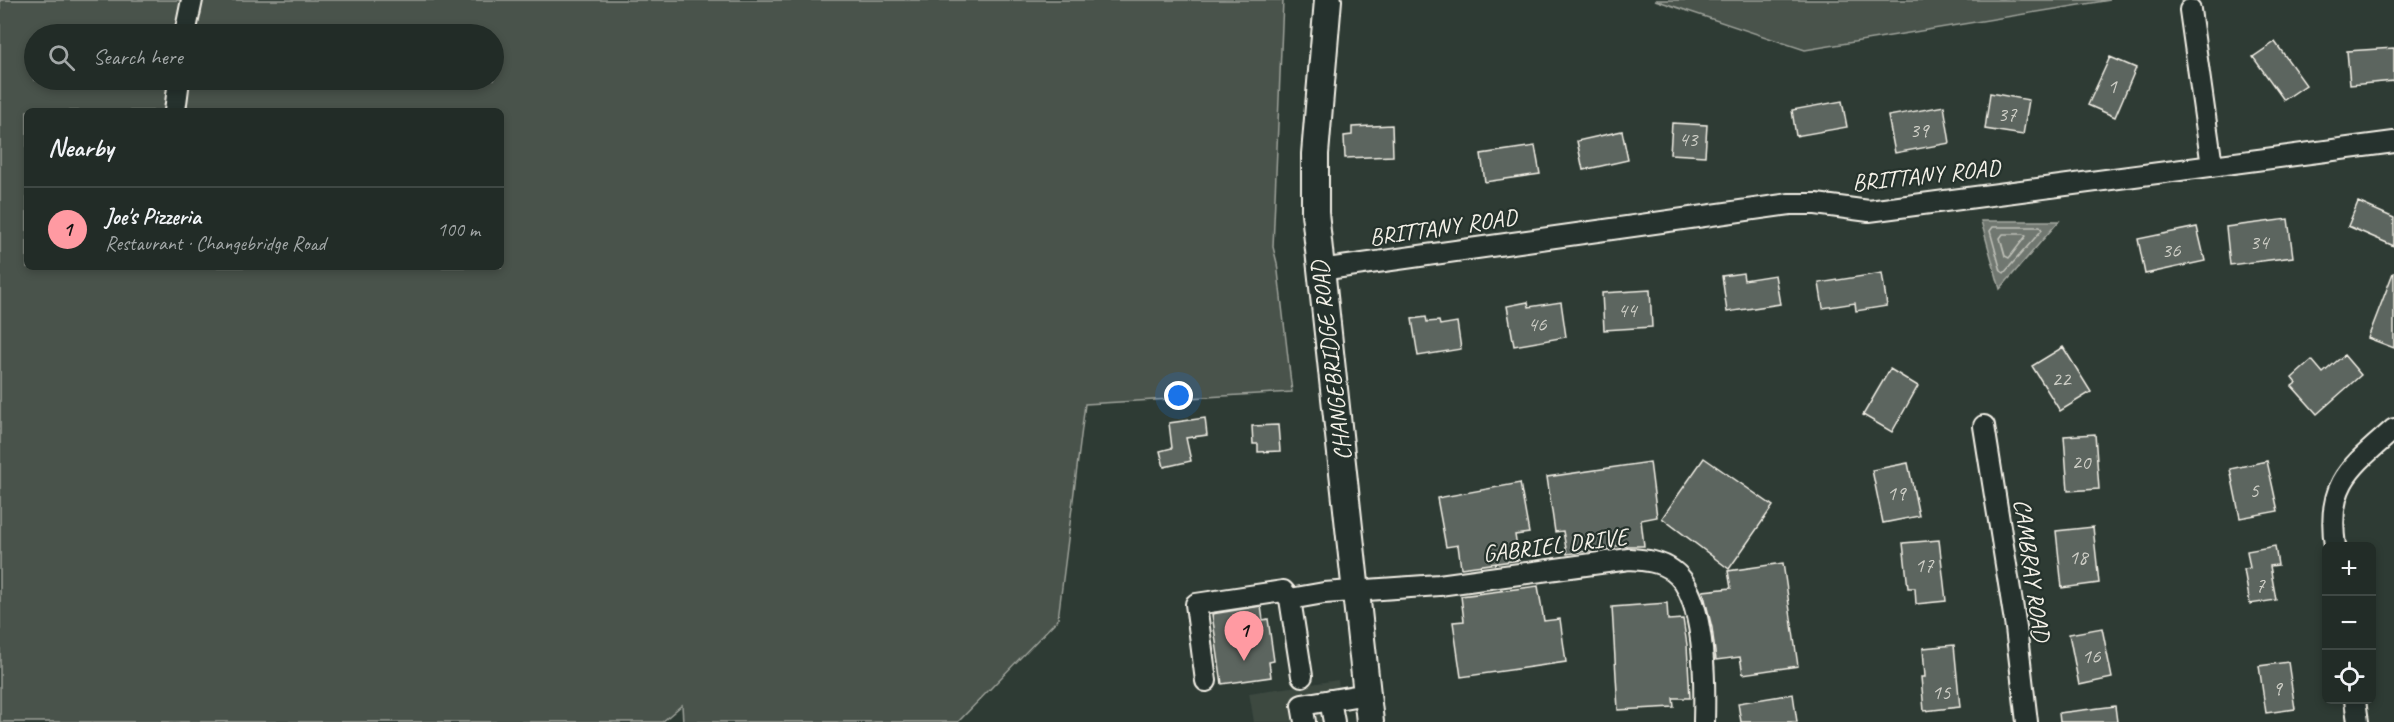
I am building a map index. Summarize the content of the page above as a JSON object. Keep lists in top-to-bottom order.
{
  "streets": {
    "main road": ["CHANGEBRIDGE ROAD"],
    "street": ["BRITTANY ROAD", "GABRIEL DRIVE", "CAMBRAY ROAD"]
  },
  "crossings": [
    ["BRITTANY ROAD", "CHANGEBRIDGE ROAD"],
    ["CHANGEBRIDGE ROAD", "GABRIEL DRIVE"]
  ],
  "house_numbers": [
    "1",
    "37",
    "39",
    "43",
    "34",
    "36",
    "44",
    "46",
    "22",
    "20",
    "5",
    "19",
    "18",
    "17",
    "7",
    "16",
    "9",
    "15"
  ],
  "page": {
    "search": "Search here",
    "heading": "Nearby",
    "list": [
      {
        "mark": "1",
        "name": "Joe's Pizzeria",
        "note": "Restaurant · Changebridge Road",
        "value": "100 m"
      }
    ],
    "map_buttons": ["+", "−"],
    "pins": "1"
  }
}
